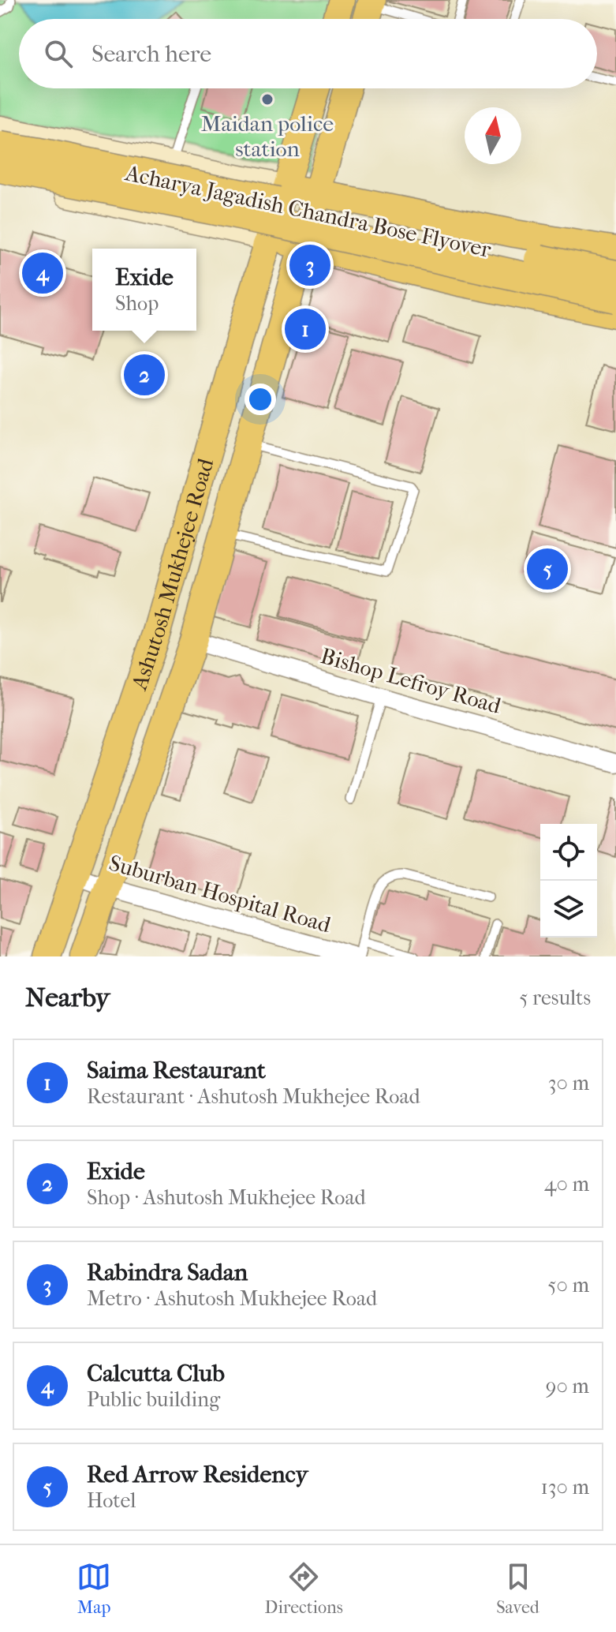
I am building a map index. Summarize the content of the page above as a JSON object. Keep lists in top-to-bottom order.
{
  "streets": {
    "highway": ["Acharya Jagadish Chandra Bose Flyover"],
    "main road": ["Ashutosh Mukhejee Road"],
    "street": ["Bishop Lefroy Road", "Suburban Hospital Road"]
  },
  "crossings": [
    ["Ashutosh Mukhejee Road", "Bishop Lefroy Road"],
    ["Ashutosh Mukhejee Road", "Suburban Hospital Road"]
  ],
  "places": ["Maidan police station"],
  "north": "top",
  "page": {
    "search": "Search here",
    "pins": [
      "3",
      "4",
      "1",
      "2",
      "5"
    ],
    "popup": ["Exide", "Shop"],
    "heading": ["Nearby", "5 results"],
    "list": [
      {
        "mark": "1",
        "name": "Saima Restaurant",
        "note": "Restaurant · Ashutosh Mukhejee Road",
        "value": "30 m"
      },
      {
        "mark": "2",
        "name": "Exide",
        "note": "Shop · Ashutosh Mukhejee Road",
        "value": "40 m"
      },
      {
        "mark": "3",
        "name": "Rabindra Sadan",
        "note": "Metro · Ashutosh Mukhejee Road",
        "value": "50 m"
      },
      {
        "mark": "4",
        "name": "Calcutta Club",
        "note": "Public building",
        "value": "90 m"
      },
      {
        "mark": "5",
        "name": "Red Arrow Residency",
        "note": "Hotel",
        "value": "130 m"
      }
    ],
    "nav": ["Map", "Directions", "Saved"]
  }
}
